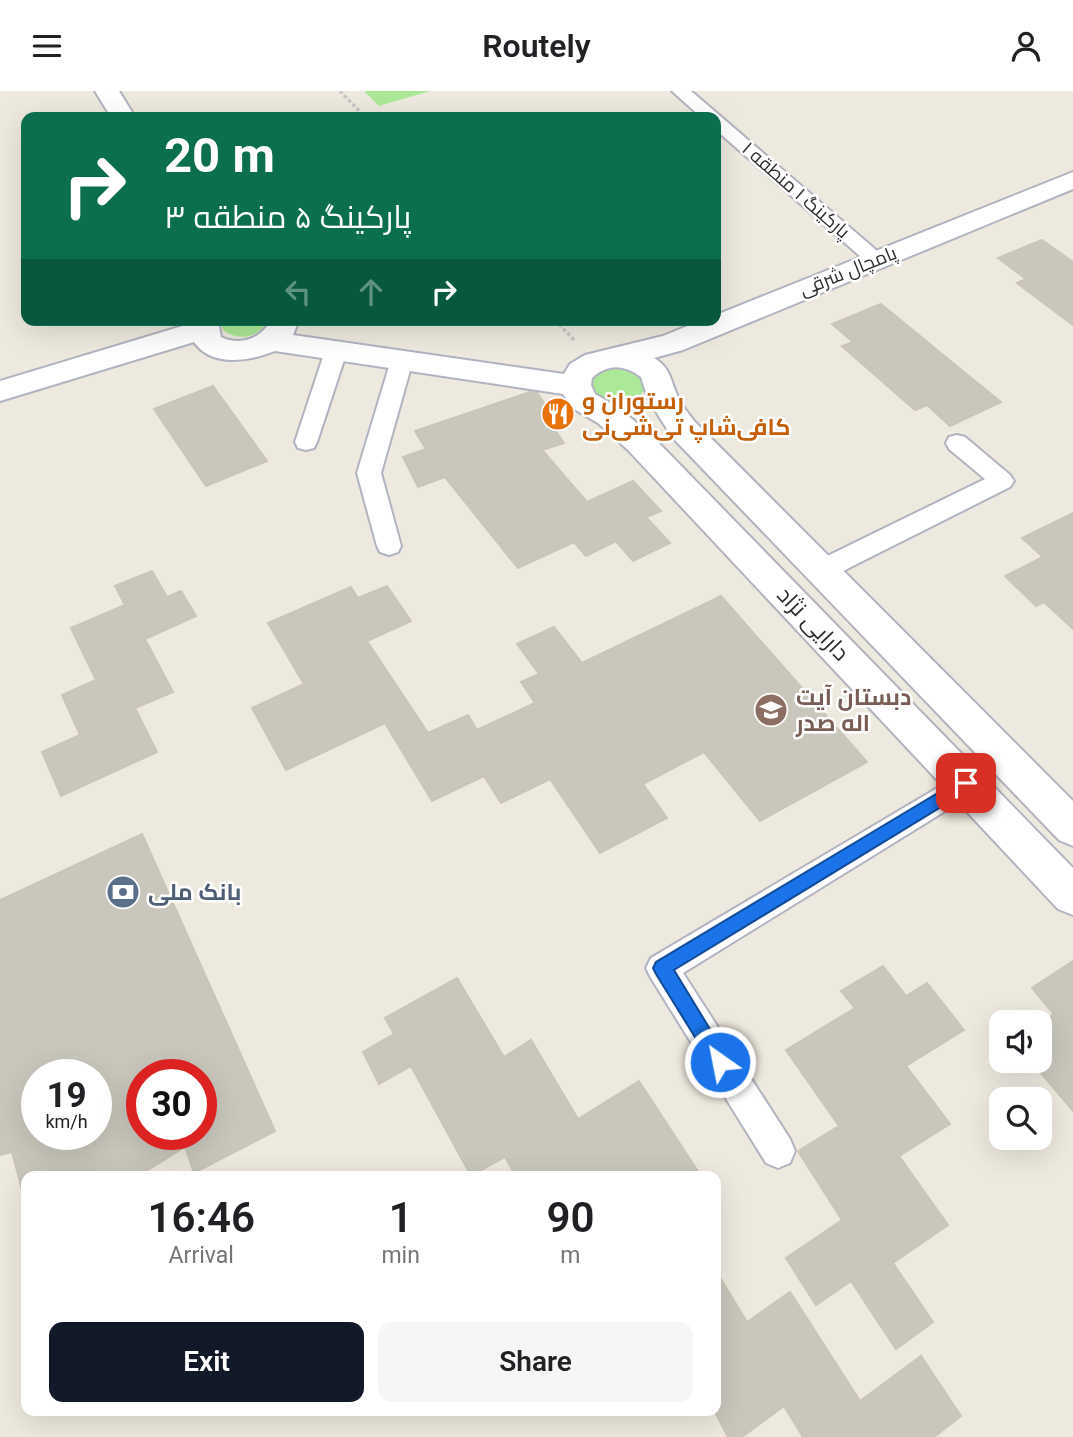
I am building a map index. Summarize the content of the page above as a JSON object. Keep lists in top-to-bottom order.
{
  "streets": {
    "street": ["پارکینگ ۱ منطقه ۱", "پامچال شرقی", "دارایی نژاد"]
  },
  "crossings": [
    ["پارکینگ ۱ منطقه ۱", "پامچال شرقی"],
    ["پامچال شرقی", "دارایی نژاد"]
  ],
  "places": {
    "restaurant": ["رستوران و کافی‌شاپ تی‌شی‌نی"],
    "school or university": ["دبستان آیت اله صدر"],
    "bank": ["بانک ملی"]
  },
  "page": {
    "header": "Routely",
    "turn": ["20 m", "پارکینگ ۵ منطقه ۳"],
    "speed": "19 km/h",
    "limit": "30",
    "eta": [
      "16:46",
      "Arrival",
      "1",
      "min",
      "90",
      "m"
    ],
    "buttons": ["Exit", "Share"]
  }
}
